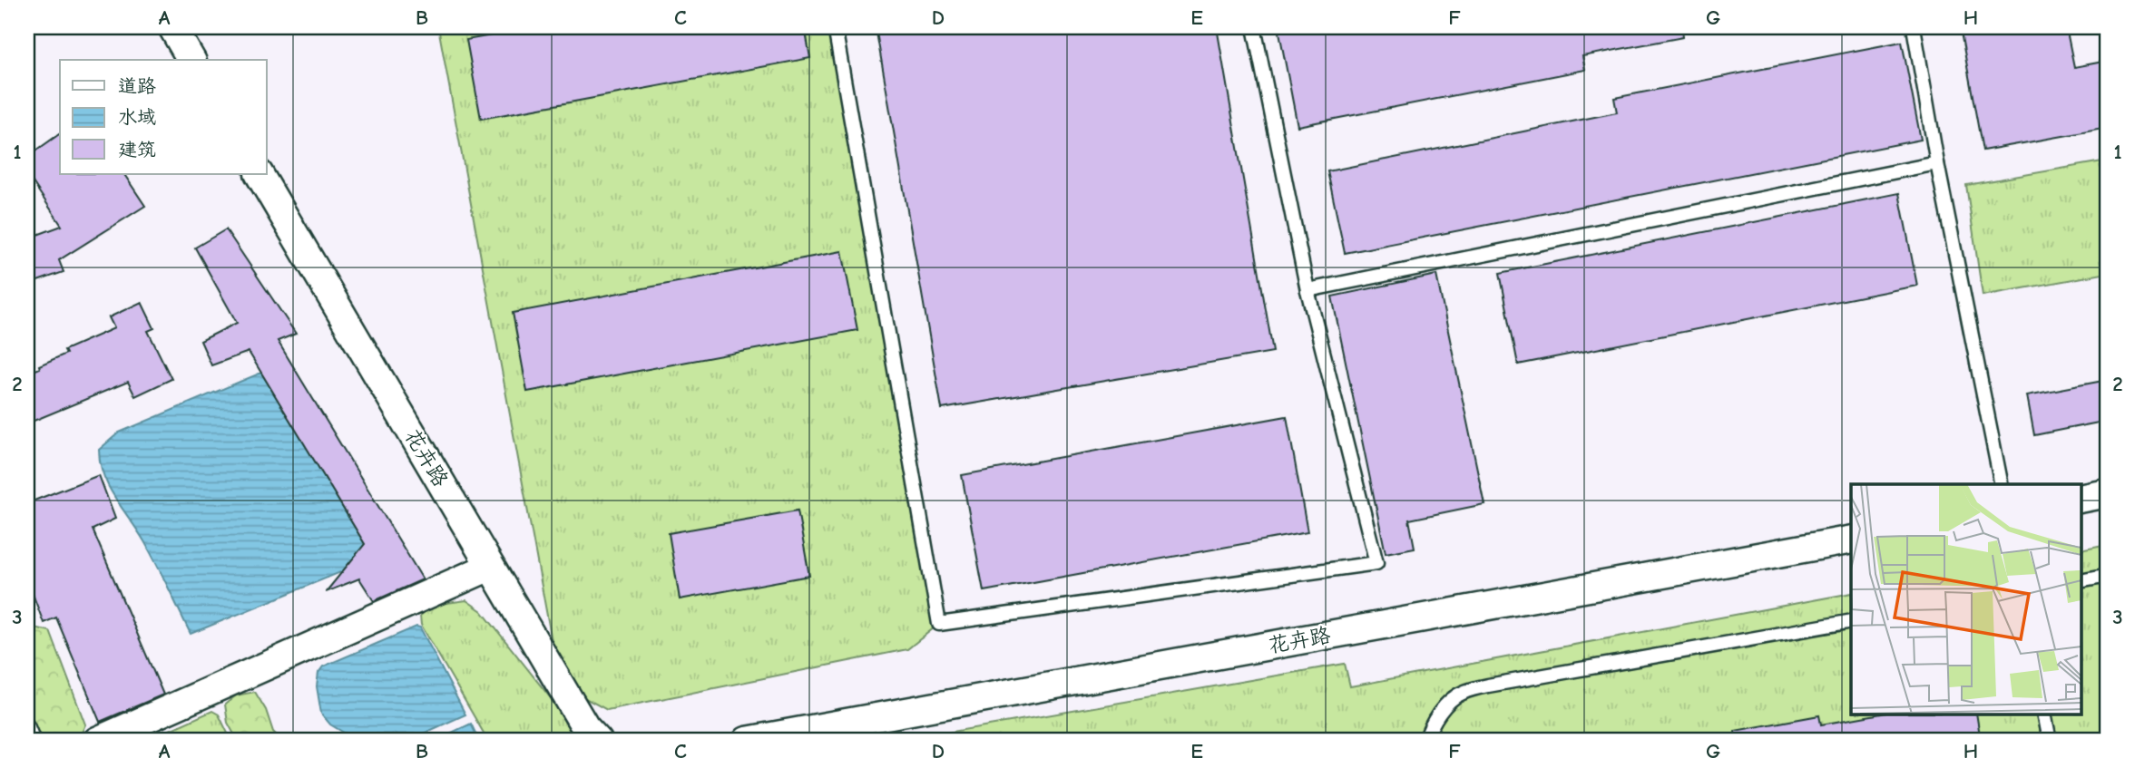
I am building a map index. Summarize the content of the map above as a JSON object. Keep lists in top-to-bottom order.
{
  "streets": {
    "street": ["花卉路"]
  },
  "legend": ["道路", "水域", "建筑"],
  "grid": {
    "columns": [
      "A",
      "B",
      "C",
      "D",
      "E",
      "F",
      "G",
      "H"
    ],
    "rows": ["1", "2", "3"]
  }
}
